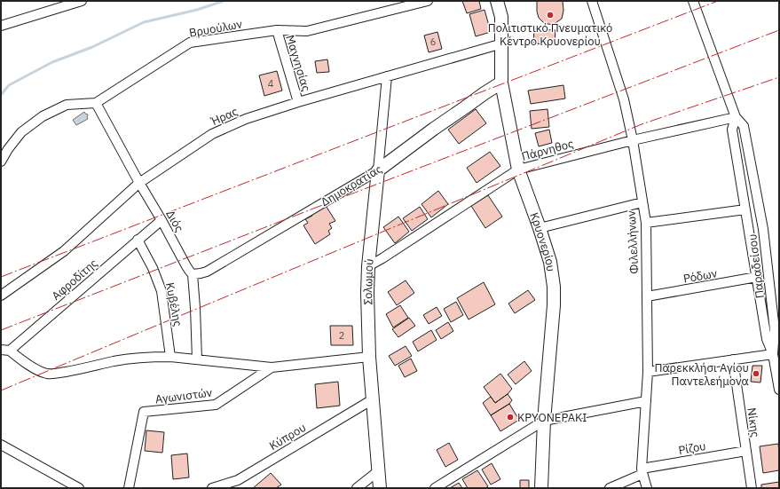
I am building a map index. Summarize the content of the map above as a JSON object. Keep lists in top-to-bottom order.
{
  "streets": {
    "main road": ["Δημοκρατίας", "Κρυονερίου", "Σολωμού"],
    "street": [
      "Βρυούλων",
      "Μαγνησίας",
      "Ήρας",
      "Πάρνηθος",
      "Διός",
      "Φιλελλήνων",
      "Παραδείσου",
      "Ρόδων",
      "Αφροδίτης",
      "Κυβέλης",
      "Αγωνιστών",
      "Νίκης",
      "Κύπρου",
      "Ρίζου"
    ]
  },
  "crossings": [
    ["Βρυούλων", "Μαγνησίας"],
    ["Βρυούλων", "Διός"],
    ["Μαγνησίας", "Ήρας"],
    ["Ήρας", "Διός"],
    ["Ήρας", "Κρυονερίου"],
    ["Ήρας", "Σολωμού"],
    ["Πάρνηθος", "Κρυονερίου"],
    ["Πάρνηθος", "Φιλελλήνων"],
    ["Πάρνηθος", "Παραδείσου"],
    ["Πάρνηθος", "Σολωμού"],
    ["Δημοκρατίας", "Διός"],
    ["Δημοκρατίας", "Κρυονερίου"],
    ["Δημοκρατίας", "Σολωμού"],
    ["Διός", "Αφροδίτης"],
    ["Φιλελλήνων", "Ρόδων"],
    ["Φιλελλήνων", "Ρίζου"],
    ["Παραδείσου", "Ρόδων"],
    ["Αφροδίτης", "Κυβέλης"],
    ["Σολωμού", "Κύπρου"],
    ["Νίκης", "Ρίζου"]
  ],
  "places": ["Πολιτιστικό Πνευματικό Κέντρο Κρυονερίου", "Παρεκκλήσι Αγίου Παντελεήμονα", "ΚΡΥΟΝΕΡΑΚΙ"],
  "house_numbers": ["6", "4", "2"]
}
